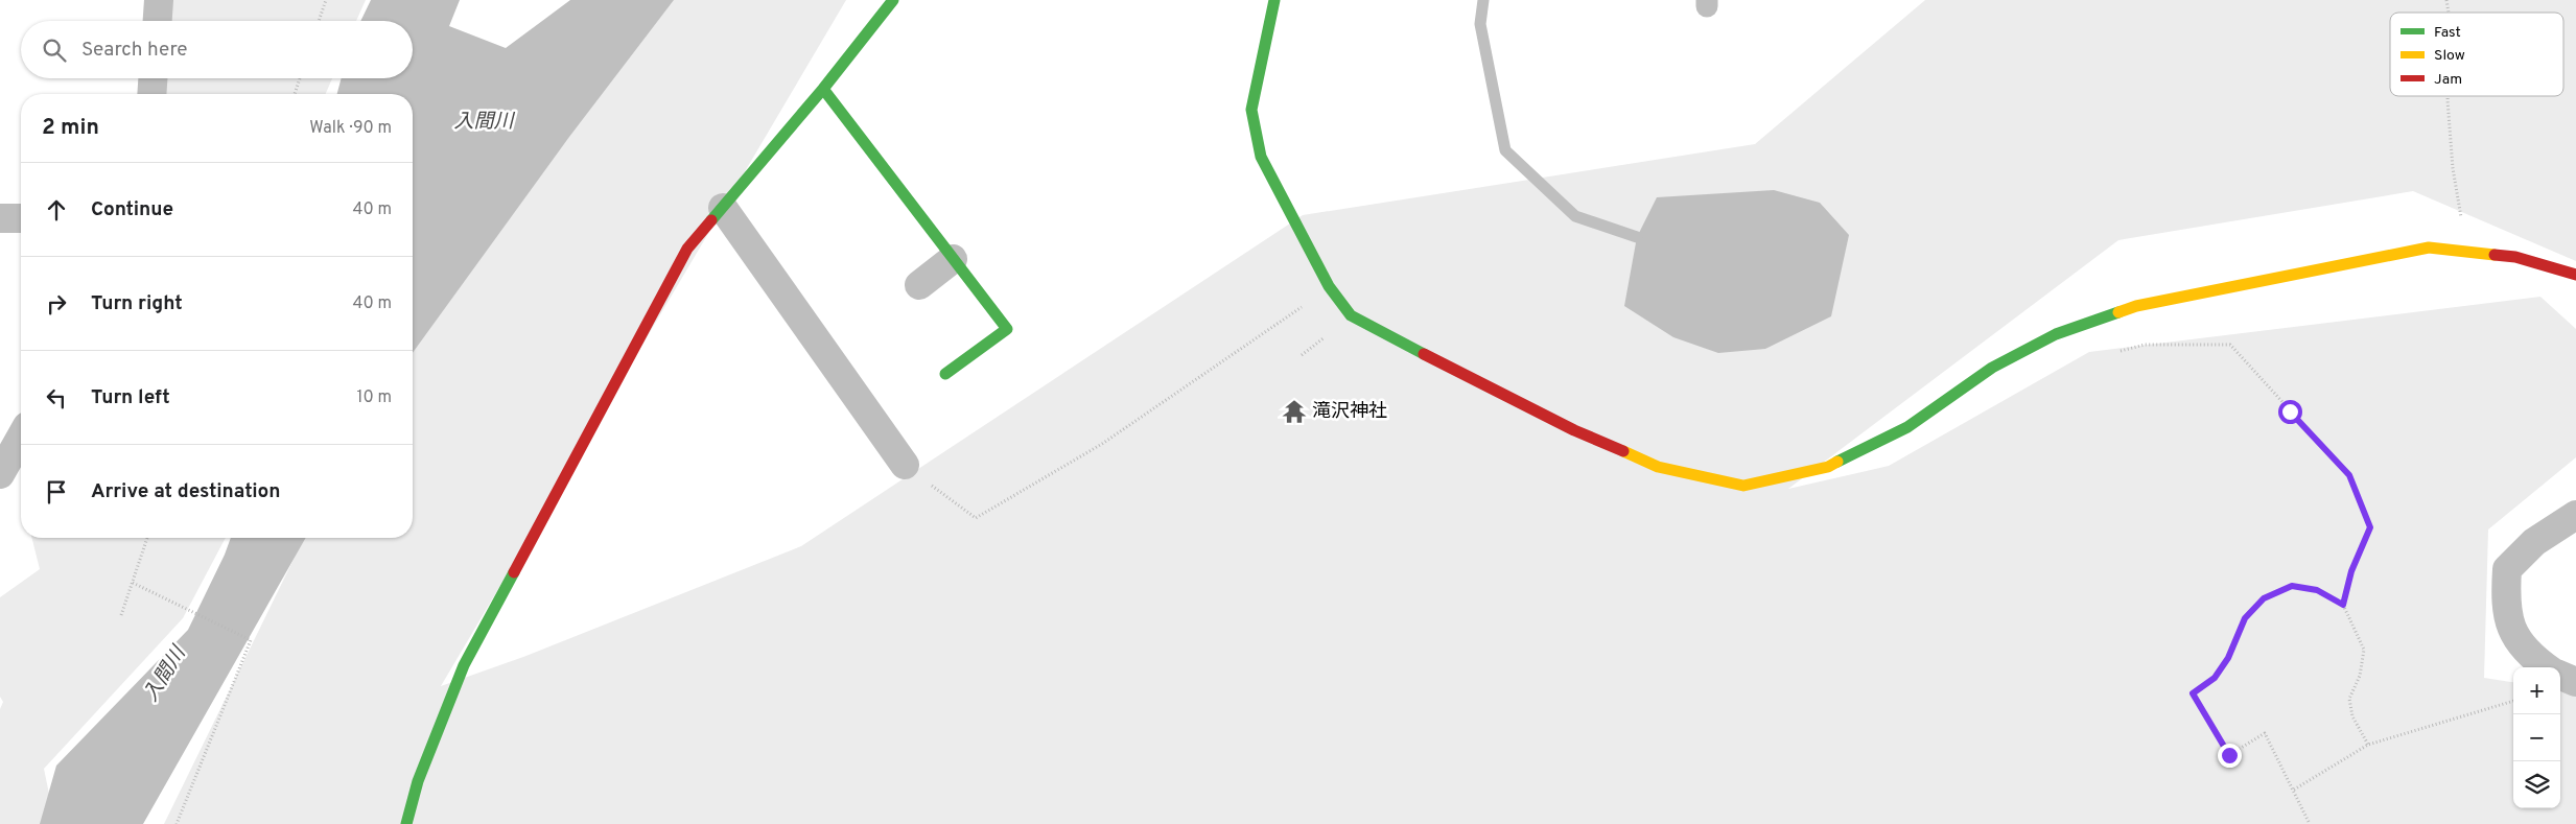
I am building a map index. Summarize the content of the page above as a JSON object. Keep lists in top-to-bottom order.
{
  "water": ["入間川"],
  "places": {
    "temple": ["滝沢神社"]
  },
  "legend": ["Fast", "Slow", "Jam"],
  "page": {
    "search": "Search here",
    "heading": ["2 min", "Walk · 90 m"],
    "list": [
      ["Continue", "40 m"],
      ["Turn right", "40 m"],
      ["Turn left", "10 m"],
      "Arrive at destination"
    ],
    "map_buttons": ["+", "−"]
  }
}
